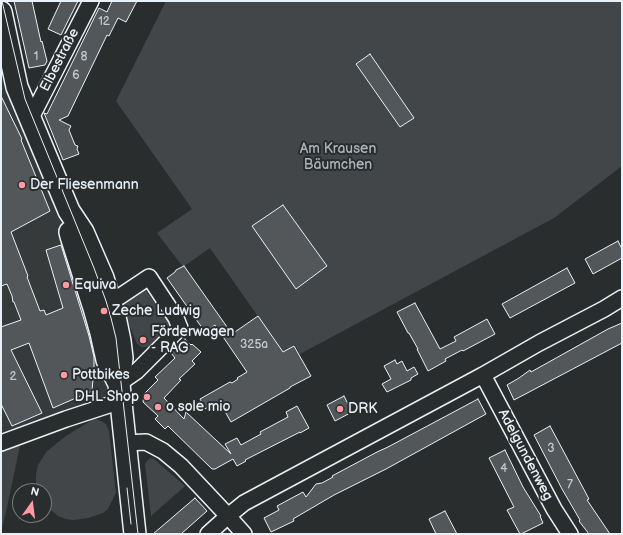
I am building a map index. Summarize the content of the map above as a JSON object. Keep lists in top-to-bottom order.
{
  "streets": {
    "street": ["Elbestraße", "Adelgundenweg"]
  },
  "parks": ["Am Krausen Bäumchen"],
  "places": [
    "Der Fliesenmann",
    "Equiva",
    "Zeche Ludwig",
    "Förderwagen - RAG",
    "Pottbikes",
    "DHL Shop",
    "o sole mio",
    "DRK"
  ],
  "house_numbers": [
    "12",
    "1",
    "8",
    "6",
    "325a",
    "2",
    "3",
    "4",
    "7"
  ],
  "north": "top"
}
